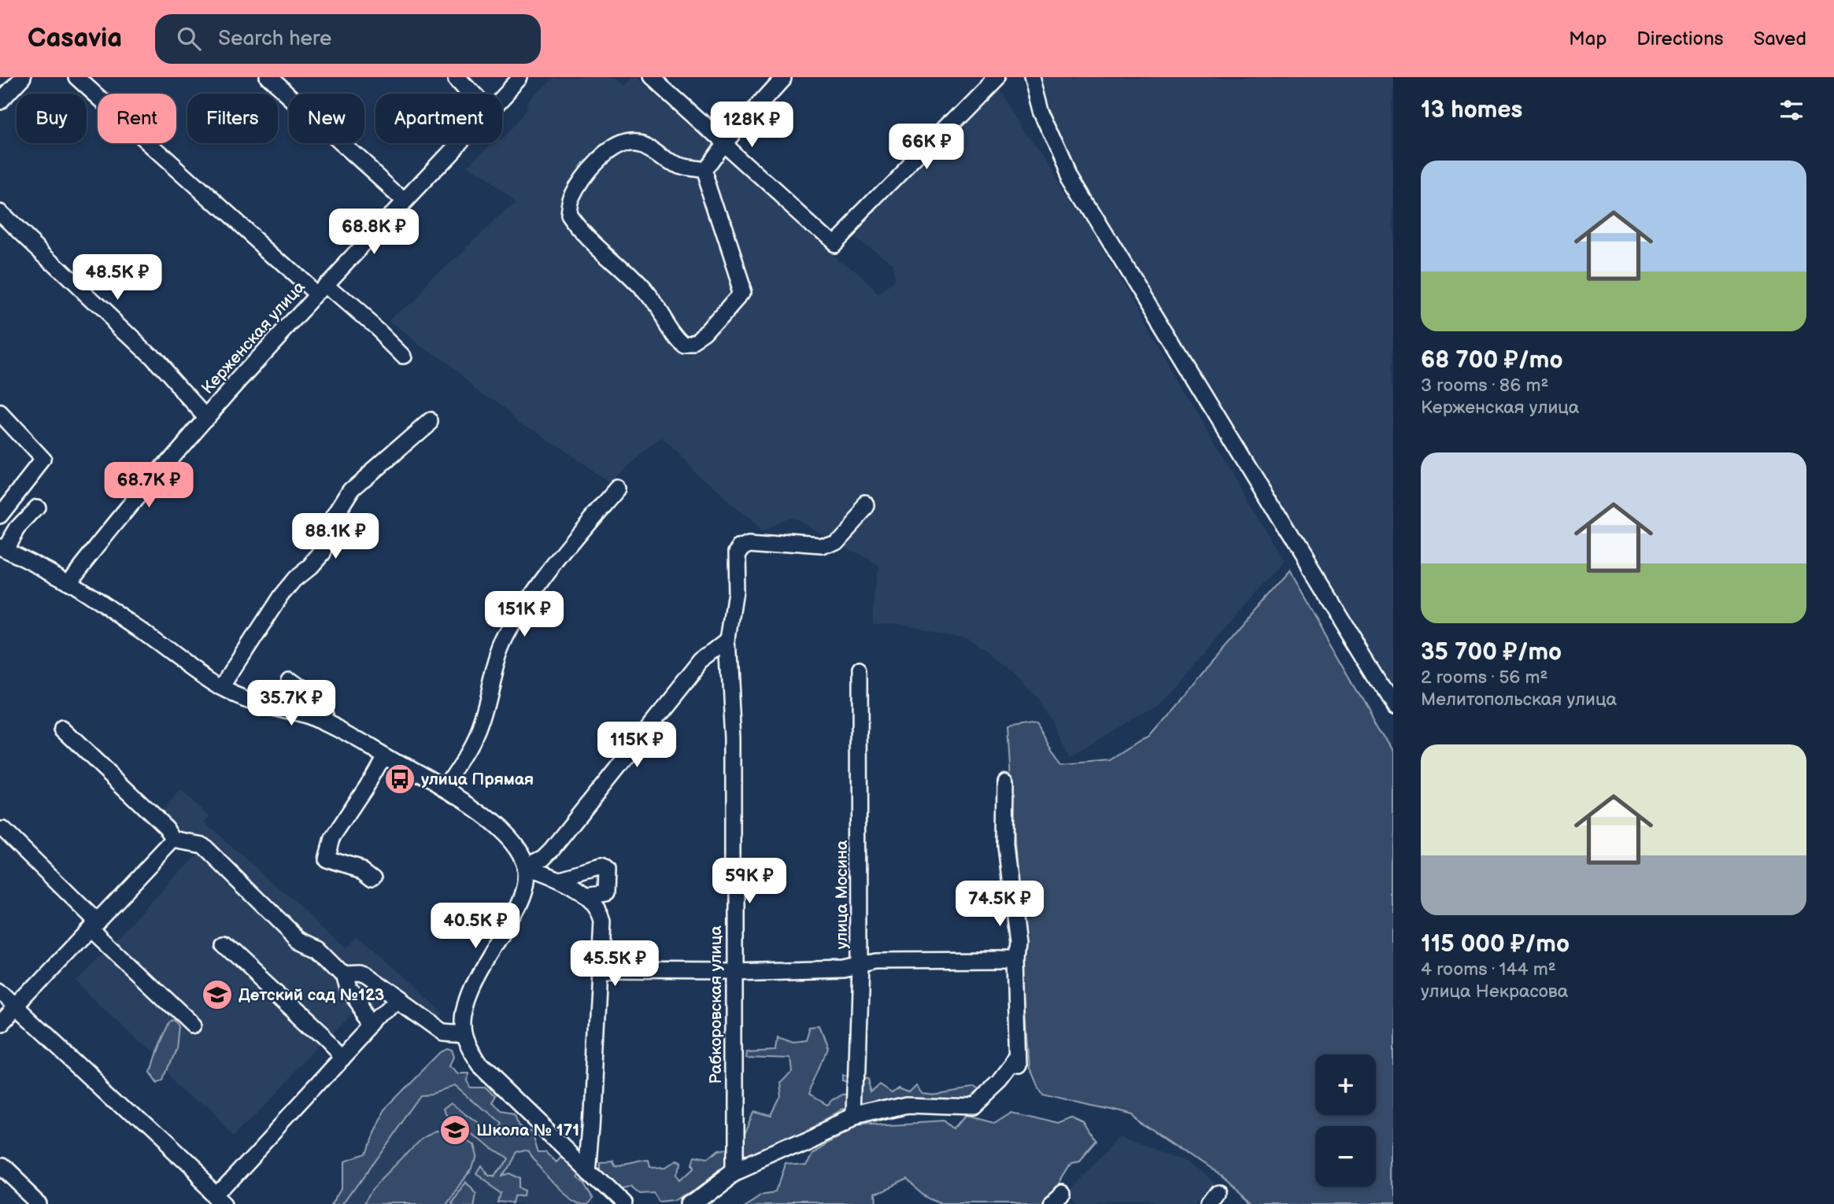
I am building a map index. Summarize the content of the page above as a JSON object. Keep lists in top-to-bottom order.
{
  "streets": {
    "street": ["Керженская улица", "улица Мосина", "Рабкоровская улица"]
  },
  "places": {
    "bus stop": ["улица Прямая"],
    "school or university": ["Детский сад №123", "Школа № 171"]
  },
  "page": {
    "header": "Casavia",
    "search": "Search here",
    "nav": ["Map", "Directions", "Saved"],
    "heading": "13 homes",
    "chip": [
      "Buy",
      "Rent",
      "Filters",
      "New",
      "Apartment"
    ],
    "price": [
      "128K ₽",
      "66K ₽",
      "68.8K ₽",
      "48.5K ₽",
      "68.7K ₽",
      "88.1K ₽",
      "151K ₽",
      "35.7K ₽",
      "115K ₽",
      "59K ₽",
      "74.5K ₽",
      "40.5K ₽",
      "45.5K ₽"
    ],
    "list": [
      {
        "name": "68 700 ₽/mo",
        "note": "3 rooms · 86 m² · Керженская улица"
      },
      {
        "name": "35 700 ₽/mo",
        "note": "2 rooms · 56 m² · Мелитопольская улица"
      },
      {
        "name": "115 000 ₽/mo",
        "note": "4 rooms · 144 m² · улица Некрасова"
      }
    ],
    "map_buttons": ["+", "−"]
  }
}
